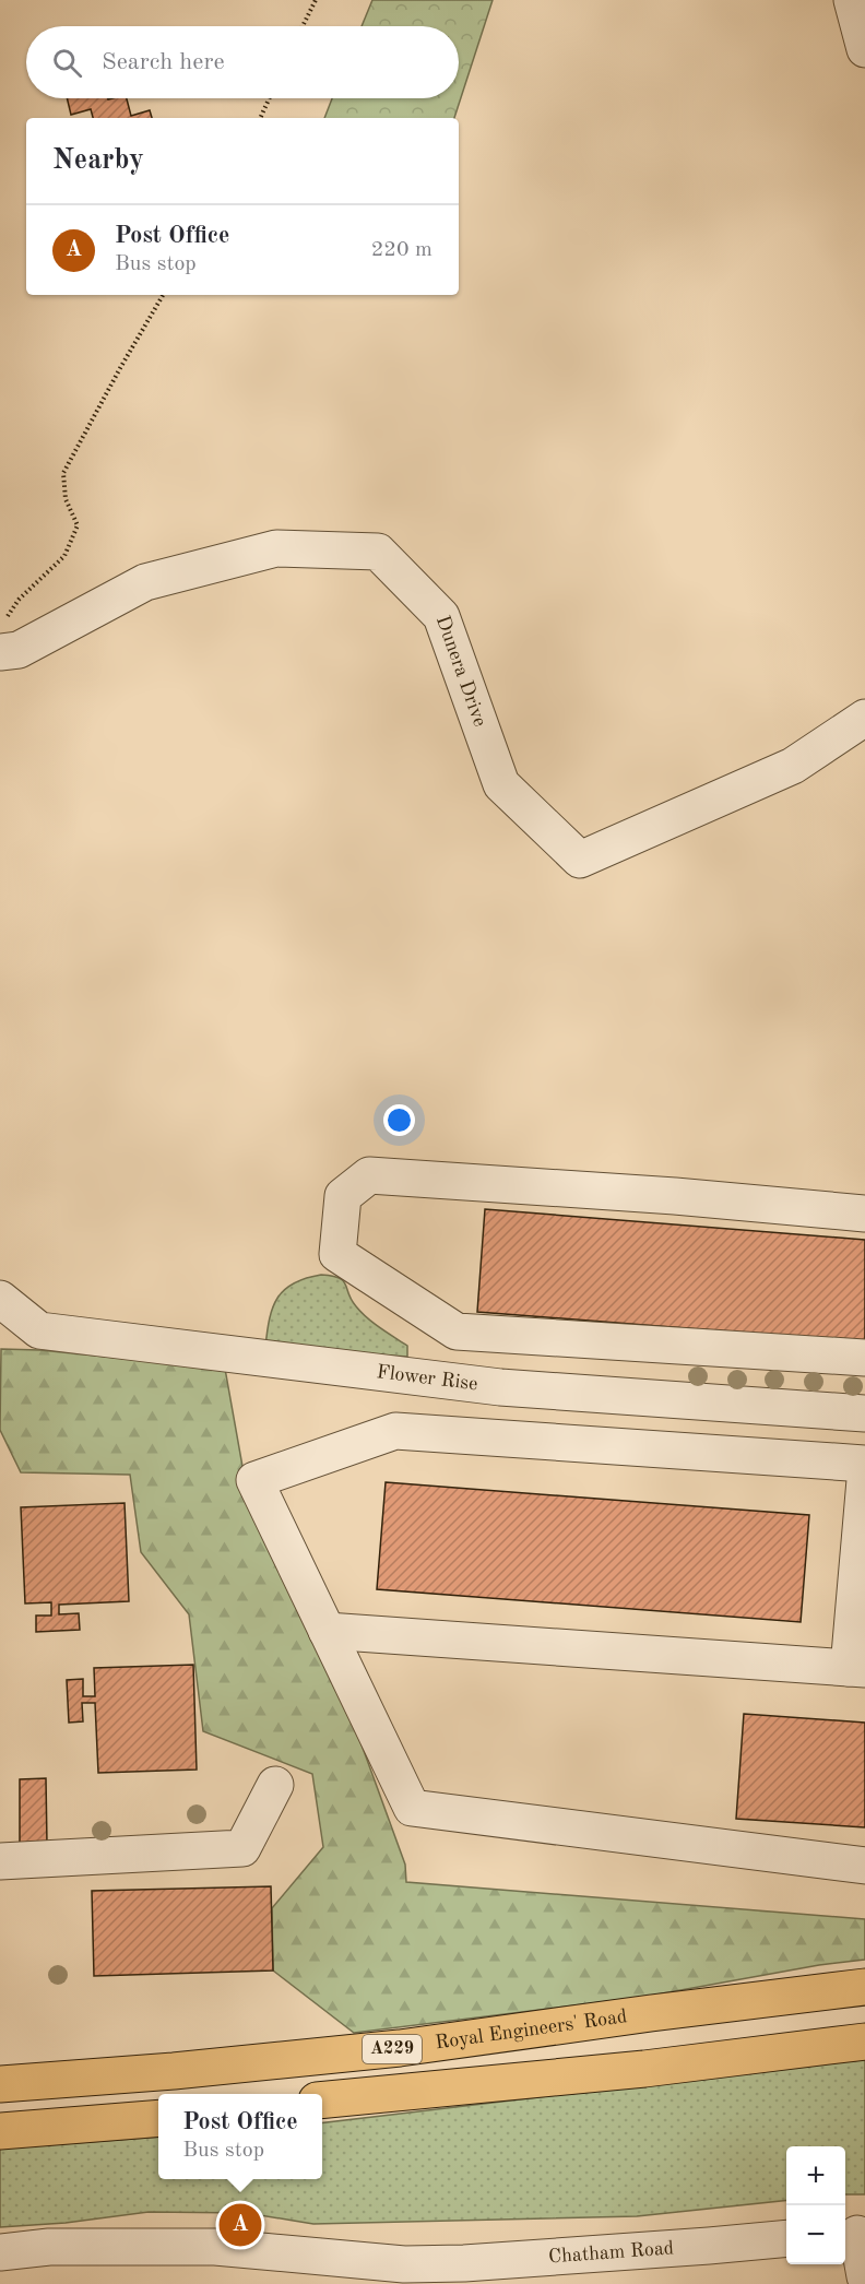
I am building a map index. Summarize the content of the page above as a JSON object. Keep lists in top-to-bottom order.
{
  "streets": {
    "highway": ["Royal Engineers' Road", "A229"],
    "street": ["Dunera Drive", "Flower Rise", "Chatham Road"]
  },
  "page": {
    "search": "Search here",
    "heading": "Nearby",
    "list": [
      {
        "mark": "A",
        "name": "Post Office",
        "note": "Bus stop",
        "value": "220 m"
      }
    ],
    "popup": ["Post Office", "Bus stop"],
    "map_buttons": ["+", "−"],
    "pins": "A"
  }
}
